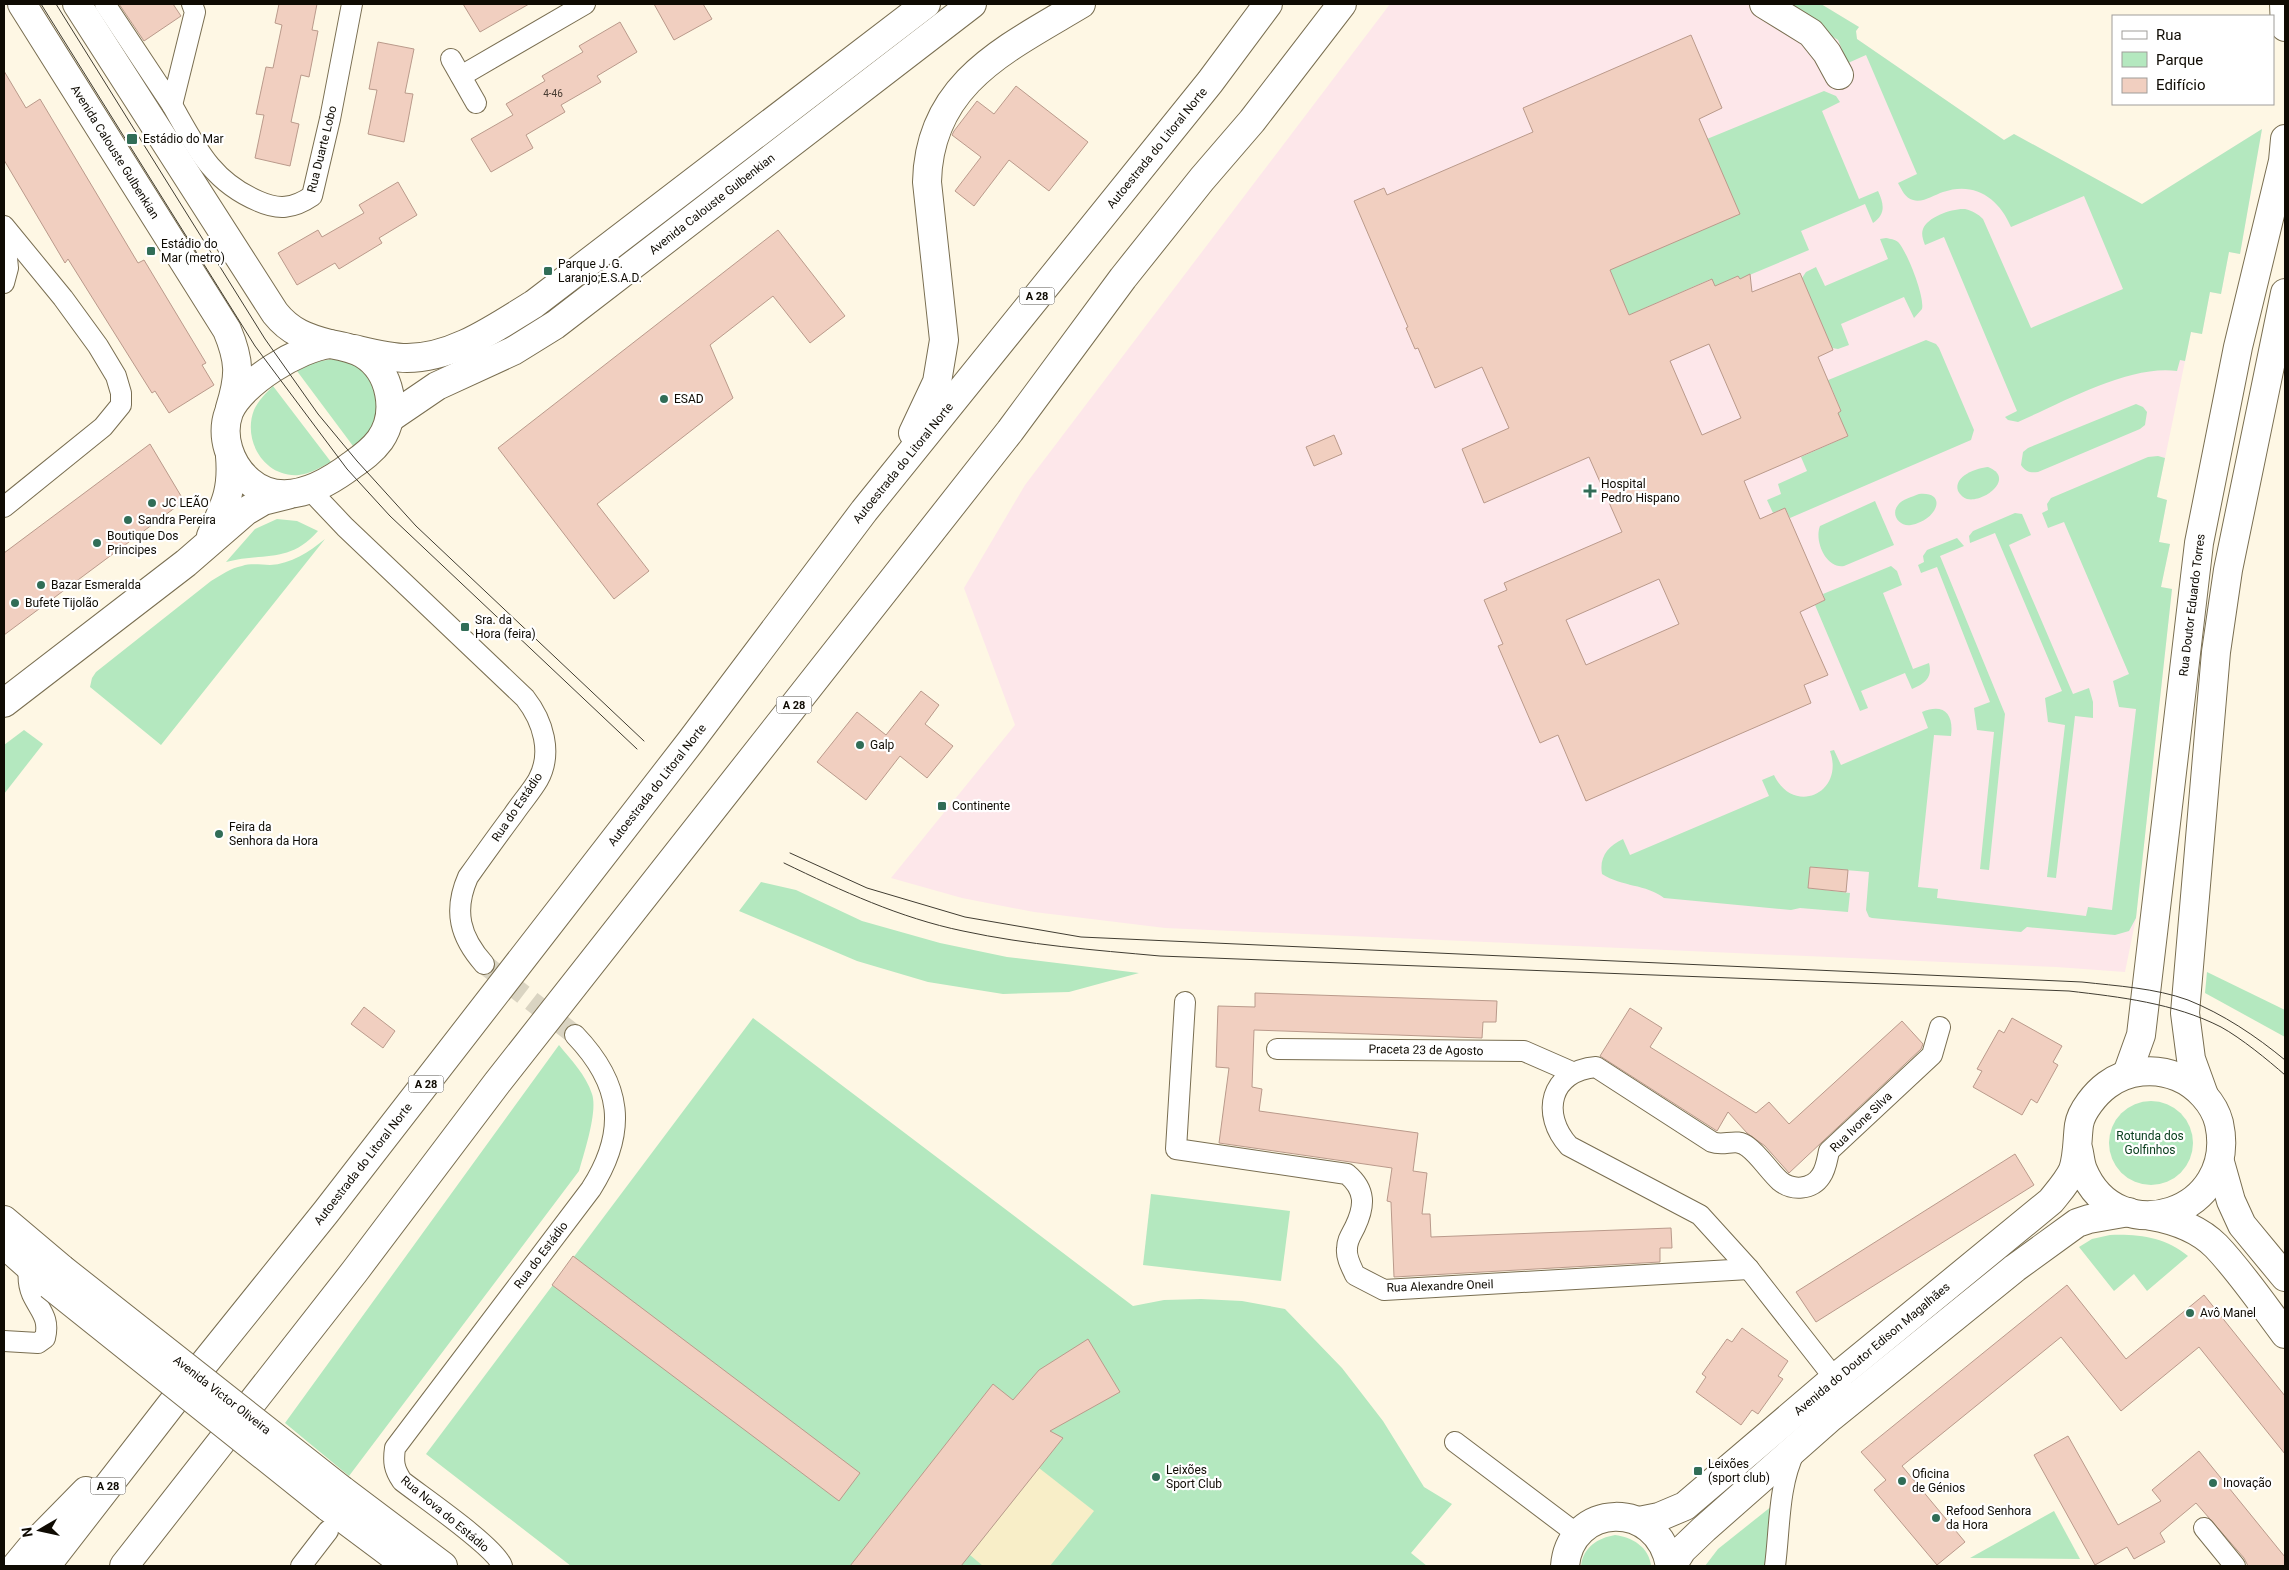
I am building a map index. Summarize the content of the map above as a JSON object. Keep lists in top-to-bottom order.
{
  "streets": {
    "main road": [
      "Autoestrada do Litoral Norte",
      "Avenida Calouste Gulbenkian",
      "A 28",
      "Rua Doutor Eduardo Torres",
      "Avenida do Doutor Edison Magalhães",
      "Avenida Victor Oliveira"
    ],
    "street": [
      "Rua Duarte Lobo",
      "Rua do Estádio",
      "Praceta 23 de Agosto",
      "Rua Ivone Silva",
      "Rua Alexandre Oneil",
      "Rua Nova do Estádio"
    ]
  },
  "crossings": [
    ["Avenida Calouste Gulbenkian", "Rua do Estádio"],
    ["Rua Doutor Eduardo Torres", "Avenida do Doutor Edison Magalhães"],
    ["Rua do Estádio", "Rua Nova do Estádio"],
    ["Praceta 23 de Agosto", "Rua Ivone Silva"]
  ],
  "parks": ["Rotunda dos Golfinhos"],
  "places": {
    "transit": [
      "Estádio do Mar",
      "Estádio do Mar (metro)",
      "Parque J. G. Laranjo;E.S.A.D.",
      "Sra. da Hora (feira)",
      "Continente",
      "Leixões (sport club)"
    ],
    "other": [
      "ESAD",
      "JC LEÃO",
      "Sandra Pereira",
      "Boutique Dos Principes",
      "Bazar Esmeralda",
      "Bufete Tijolão",
      "Galp",
      "Feira da Senhora da Hora",
      "Avô Manel",
      "Leixões Sport Club",
      "Oficina de Génios",
      "Inovação",
      "Refood Senhora da Hora"
    ],
    "health": ["Hospital Pedro Hispano"]
  },
  "house_numbers": ["4-46"],
  "legend": ["Rua", "Parque", "Edifício"],
  "north": "left"
}
